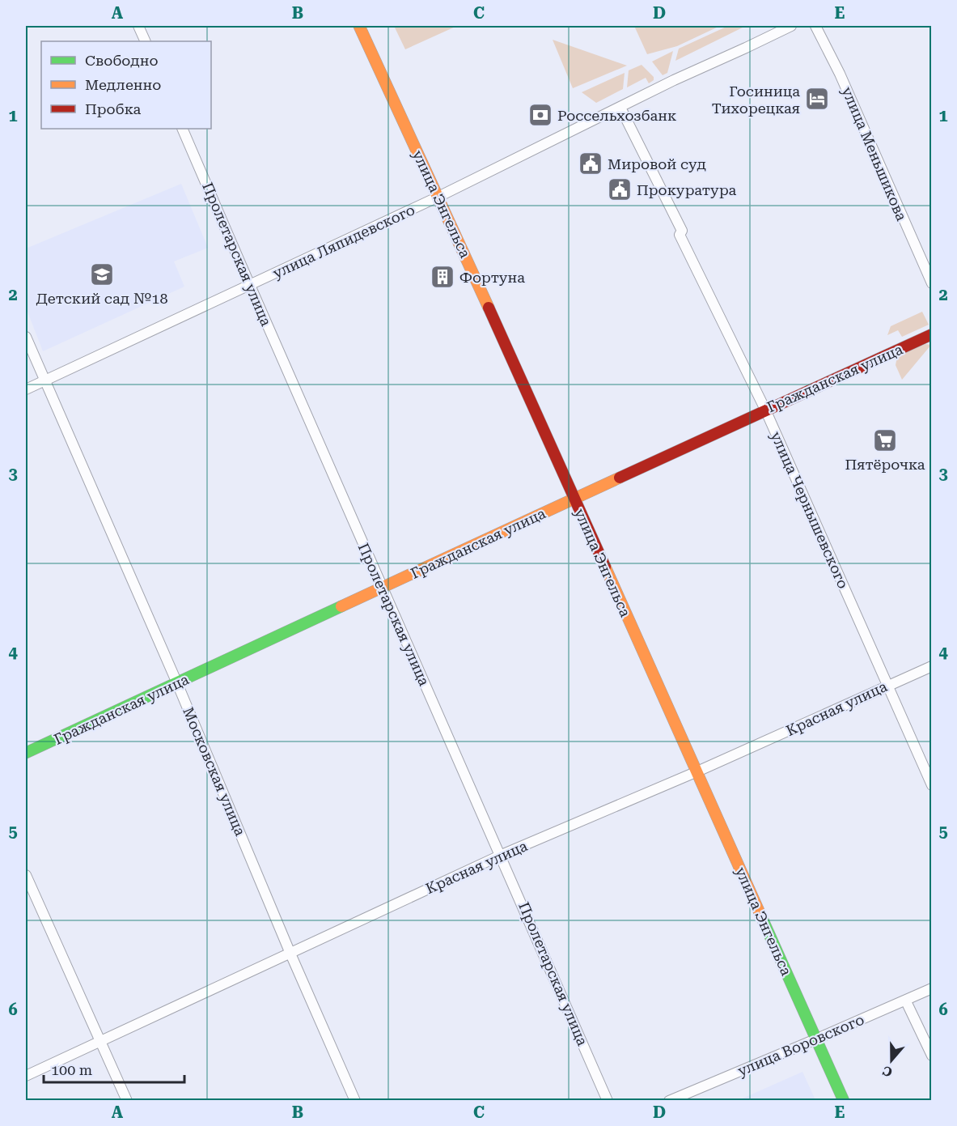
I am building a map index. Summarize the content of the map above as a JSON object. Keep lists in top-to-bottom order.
{
  "streets": {
    "main road": ["улица Энгельса", "Гражданская улица"],
    "street": [
      "улица Меньшикова",
      "улица Ляпидевского",
      "Пролетарская улица",
      "улица Чернышевского",
      "Красная улица",
      "Московская улица",
      "улица Воровского"
    ]
  },
  "crossings": [
    ["улица Энгельса", "улица Ляпидевского"],
    ["улица Энгельса", "Гражданская улица"],
    ["улица Энгельса", "Красная улица"],
    ["улица Энгельса", "улица Воровского"],
    ["улица Ляпидевского", "Пролетарская улица"],
    ["улица Ляпидевского", "улица Чернышевского"],
    ["улица Ляпидевского", "Московская улица"],
    ["Пролетарская улица", "Гражданская улица"],
    ["Пролетарская улица", "Красная улица"],
    ["Гражданская улица", "улица Чернышевского"],
    ["Гражданская улица", "Московская улица"],
    ["улица Чернышевского", "Красная улица"],
    ["Красная улица", "Московская улица"]
  ],
  "places": {
    "hotel": ["Госиница Тихорецкая"],
    "bank": ["Россельхозбанк"],
    "public building": ["Мировой суд", "Прокуратура"],
    "school or university": ["Детский сад №18"],
    "building": ["Фортуна"],
    "supermarket": ["Пятёрочка"]
  },
  "legend": ["Свободно", "Медленно", "Пробка"],
  "scale_bar": "100 m",
  "north": "bottom",
  "grid": {
    "columns": [
      "A",
      "B",
      "C",
      "D",
      "E"
    ],
    "rows": [
      "1",
      "2",
      "3",
      "4",
      "5",
      "6"
    ]
  }
}
